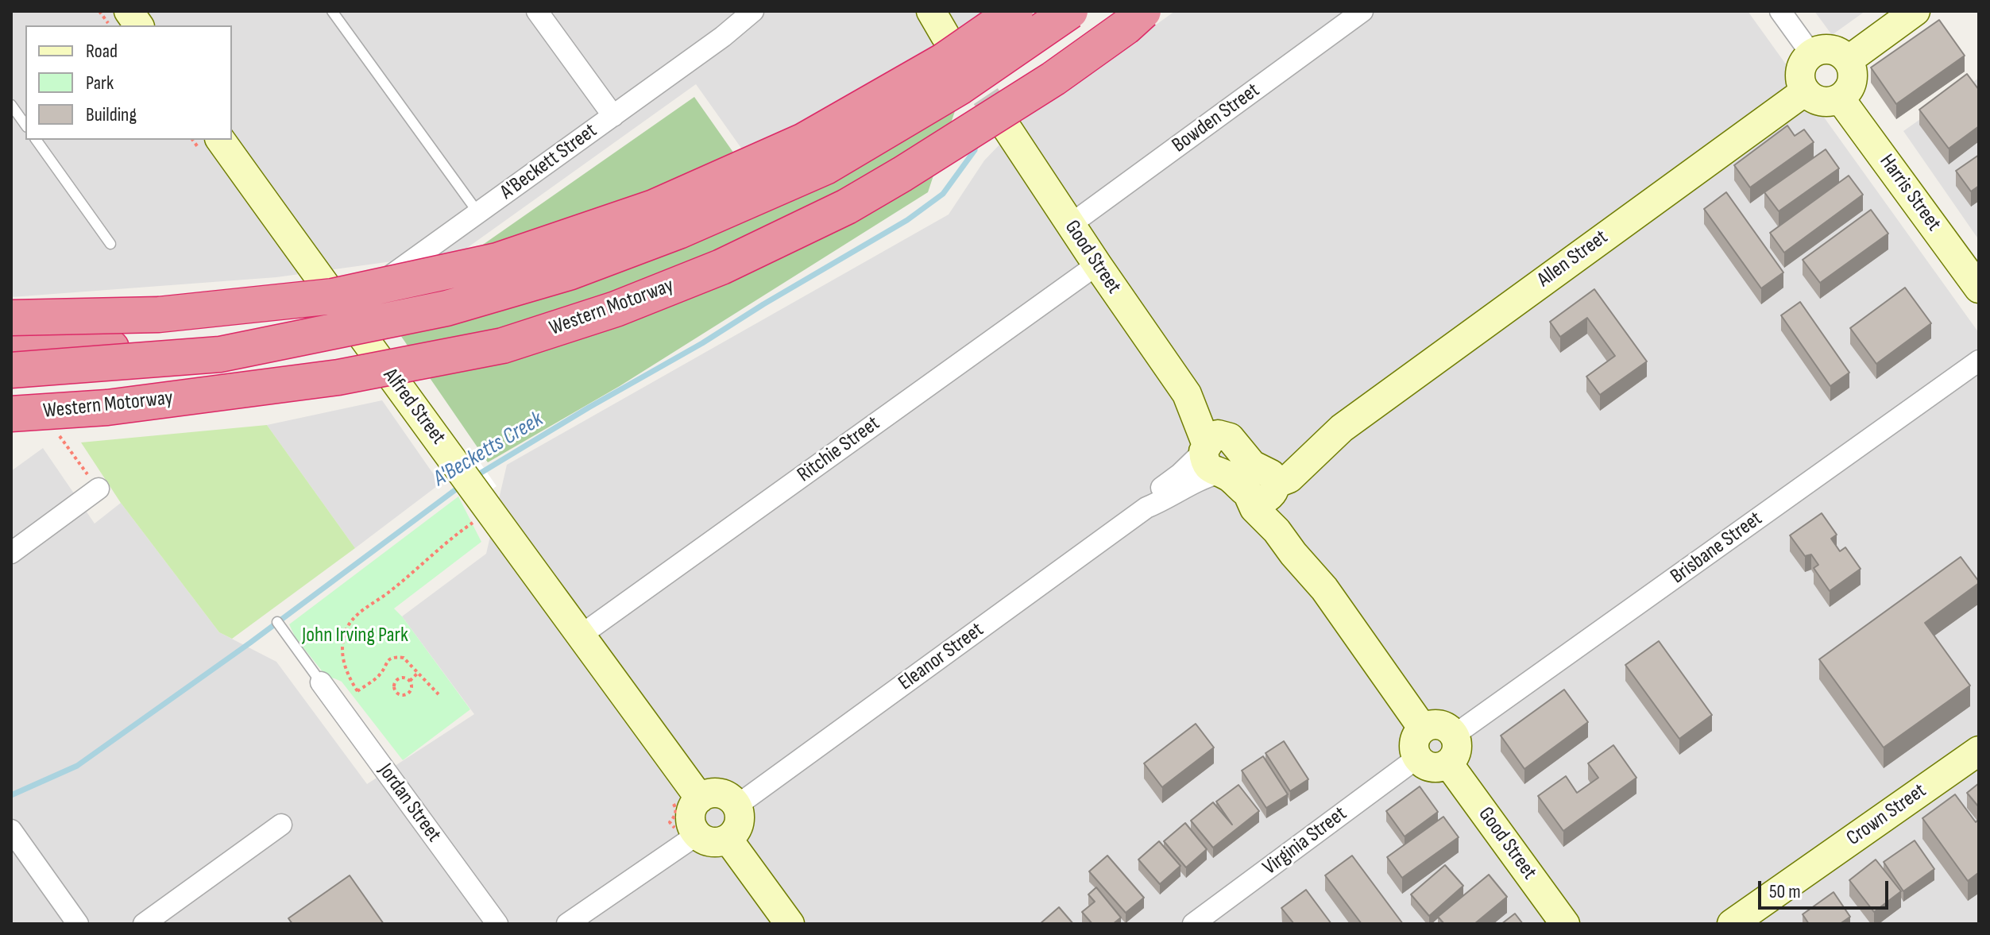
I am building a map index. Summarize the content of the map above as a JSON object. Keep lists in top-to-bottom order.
{
  "streets": {
    "highway": ["Western Motorway"],
    "street": [
      "Bowden Street",
      "A'Beckett Street",
      "Harris Street",
      "Good Street",
      "Allen Street",
      "Alfred Street",
      "Ritchie Street",
      "Brisbane Street",
      "Eleanor Street",
      "Jordan Street",
      "Crown Street",
      "Virginia Street"
    ]
  },
  "crossings": [
    ["Bowden Street", "Good Street"],
    ["A'Beckett Street", "Western Motorway"],
    ["A'Beckett Street", "Alfred Street"],
    ["Harris Street", "Allen Street"],
    ["Good Street", "Allen Street"],
    ["Good Street", "Ritchie Street"],
    ["Good Street", "Brisbane Street"],
    ["Good Street", "Eleanor Street"],
    ["Good Street", "Virginia Street"],
    ["Western Motorway", "Alfred Street"],
    ["Alfred Street", "Ritchie Street"],
    ["Brisbane Street", "Virginia Street"]
  ],
  "water": ["A'Becketts Creek"],
  "parks": ["John Irving Park"],
  "legend": ["Road", "Park", "Building"],
  "scale_bar": "50 m"
}
